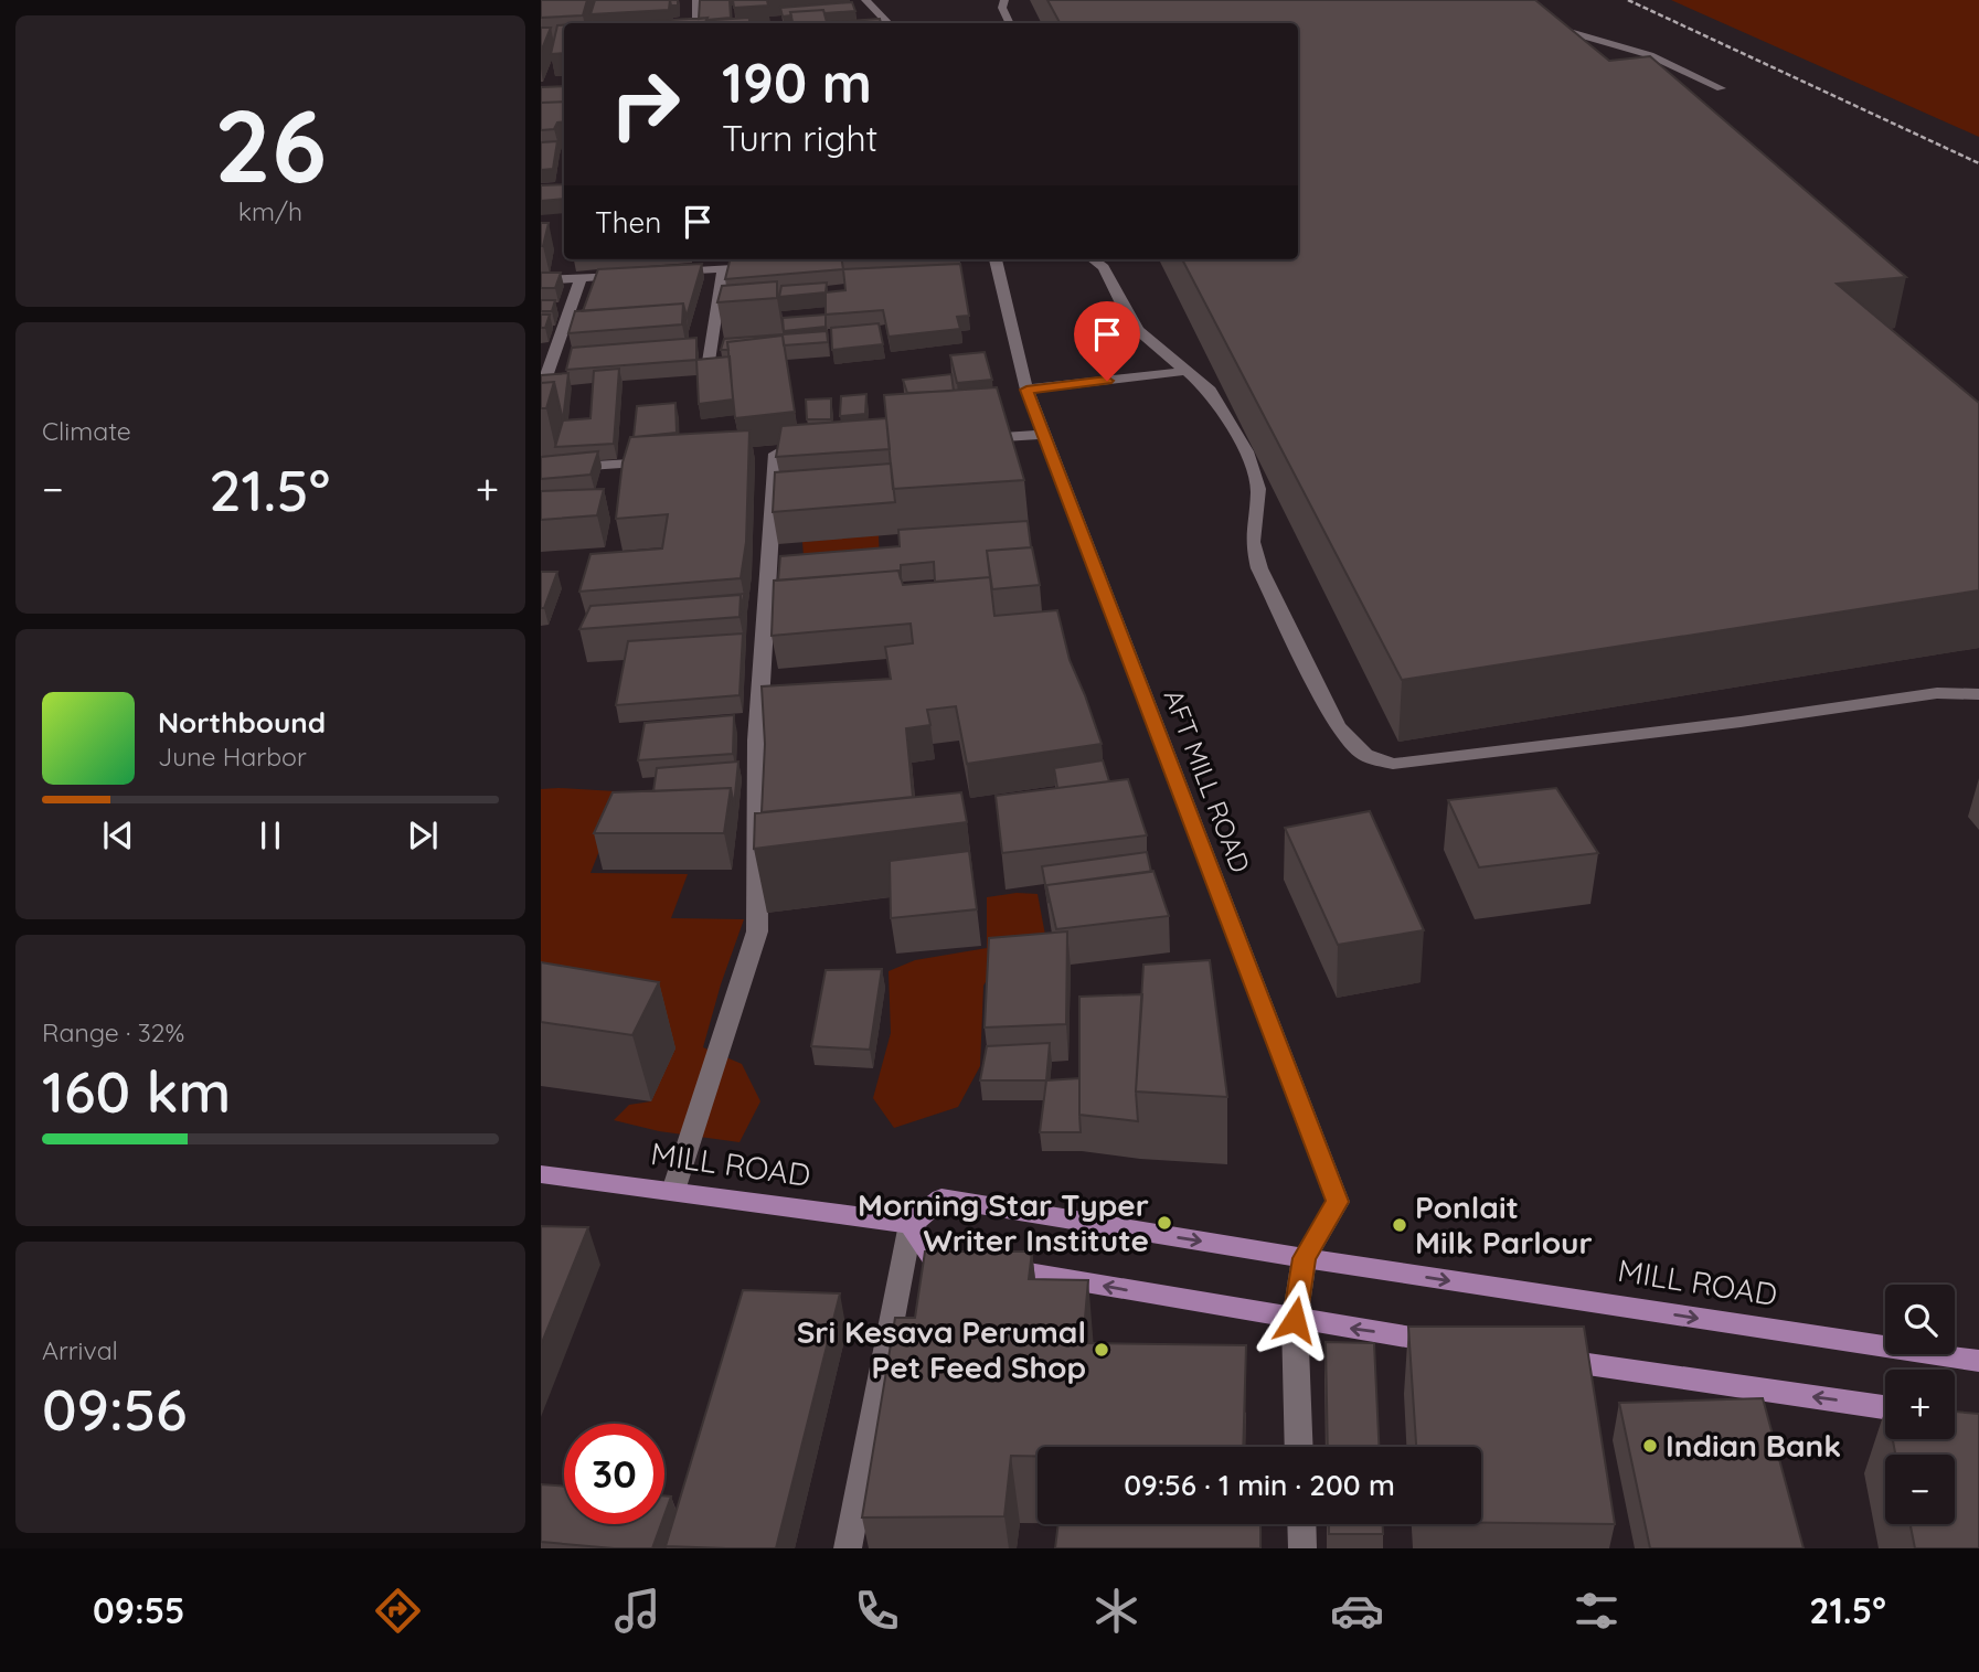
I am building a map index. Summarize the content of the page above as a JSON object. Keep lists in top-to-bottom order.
{
  "streets": {
    "main road": ["MILL ROAD"],
    "street": ["AFT MILL ROAD"]
  },
  "crossings": [
    ["AFT MILL ROAD", "MILL ROAD"]
  ],
  "places": [
    "Morning Star Typer Writer Institute",
    "Ponlait Milk Parlour",
    "Sri Kesava Perumal Pet Feed Shop",
    "Indian Bank"
  ],
  "page": {
    "tile": [
      ["26", "km/h"],
      "Climate",
      ["Range · 32%", "160 km"],
      ["Arrival", "09:56"]
    ],
    "turn": ["190 m", "Turn right"],
    "then": "Then",
    "heat": ["−", "21.5°", "+"],
    "song": ["Northbound", "June Harbor"],
    "map_buttons": ["+", "−"],
    "limit": "30",
    "trip": "09:56 · 1 min · 200 m",
    "tabs": ["09:55", "21.5°"]
  }
}
